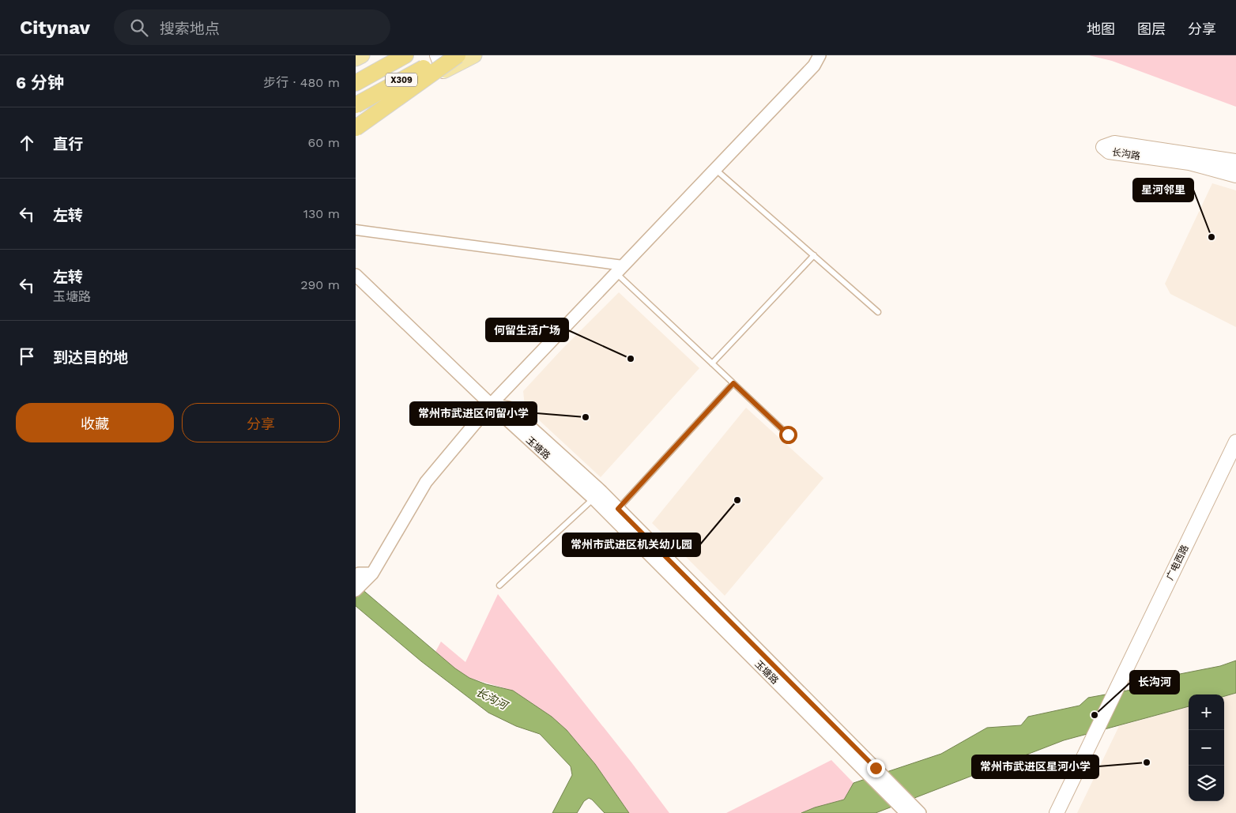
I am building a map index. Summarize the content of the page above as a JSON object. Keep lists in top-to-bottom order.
{
  "streets": {
    "highway": ["X309"],
    "main road": ["长沟路", "广电西路"],
    "street": ["玉塘路"]
  },
  "water": ["长沟河"],
  "places": [
    "星河邻里",
    "何留生活广场",
    "常州市武进区何留小学",
    "常州市武进区机关幼儿园",
    "长沟河",
    "常州市武进区星河小学"
  ],
  "page": {
    "header": "Citynav",
    "search": "搜索地点",
    "nav": ["地图", "图层", "分享"],
    "heading": ["6 分钟", "步行 · 480 m"],
    "list": [
      ["直行", "60 m"],
      ["左转", "130 m"],
      ["左转", "玉塘路", "290 m"],
      "到达目的地"
    ],
    "buttons": ["收藏", "分享"],
    "map_buttons": ["+", "−"]
  }
}
